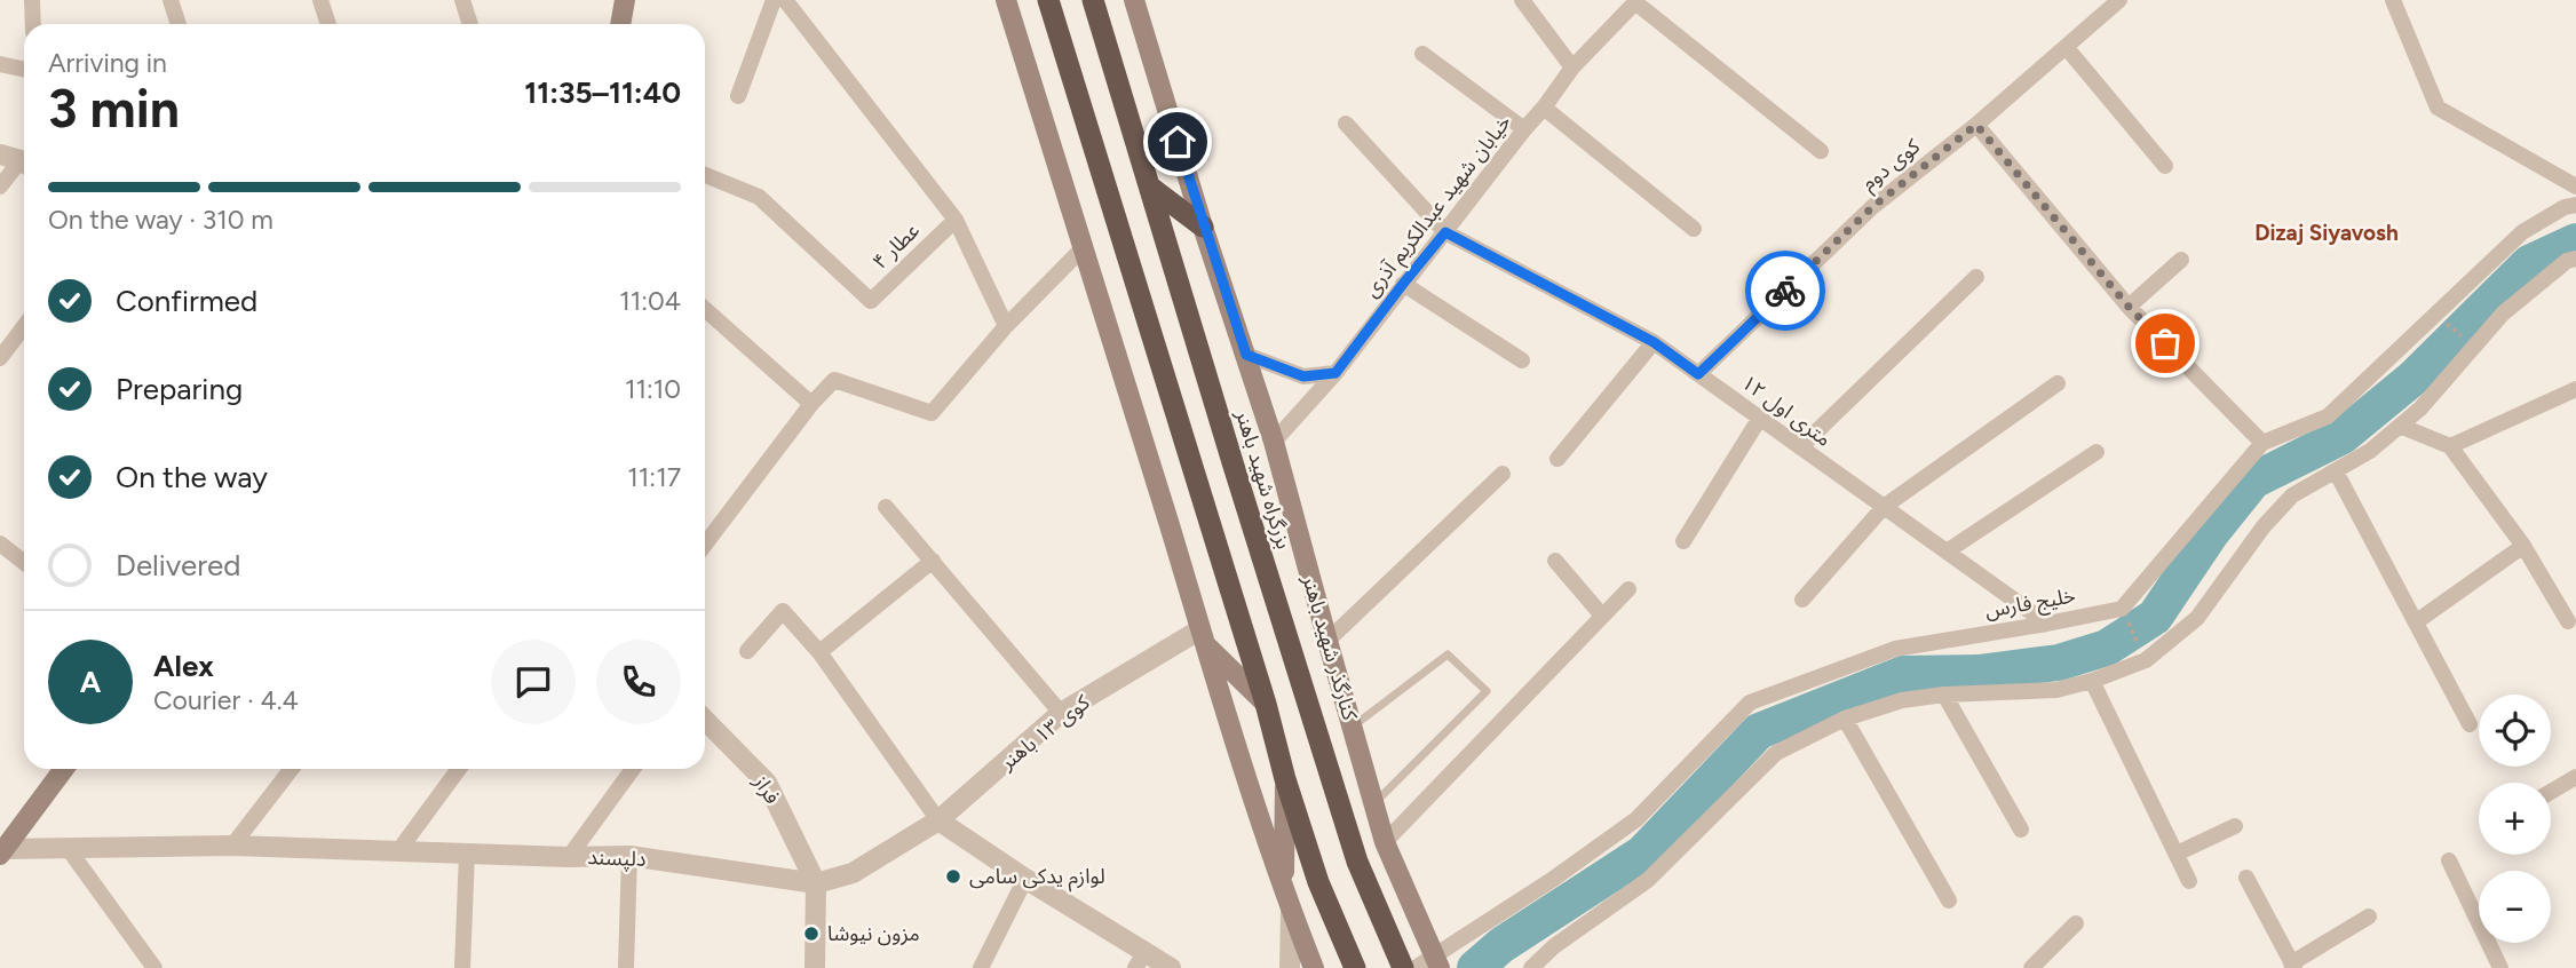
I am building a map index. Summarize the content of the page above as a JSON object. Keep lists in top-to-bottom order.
{
  "streets": {
    "highway": ["بزرگراه شهید باهنر"],
    "main road": ["کنارگذر شهید باهنر"],
    "street": [
      "کوی دوم",
      "خیابان شهید عبدالکریم آذری",
      "عطار ۴",
      "۱۲ متری اول",
      "خلیج فارس",
      "کوی ۱۳ باهنر",
      "فراز",
      "دلپسند"
    ]
  },
  "crossings": [
    ["کوی دوم", "۱۲ متری اول"],
    ["خیابان شهید عبدالکریم آذری", "۱۲ متری اول"],
    ["خیابان شهید عبدالکریم آذری", "کنارگذر شهید باهنر"],
    ["۱۲ متری اول", "خلیج فارس"],
    ["خلیج فارس", "کنارگذر شهید باهنر"],
    ["کوی ۱۳ باهنر", "دلپسند"],
    ["فراز", "دلپسند"]
  ],
  "districts": ["Dizaj Siyavosh"],
  "places": ["لوازم یدکی سامی", "مزون نیوشا"],
  "page": {
    "heading": ["3 min", "Arriving in", "11:35–11:40"],
    "panel": ["Alex", "Courier · 4.4"],
    "bar": "On the way · 310 m",
    "list": [
      ["Confirmed", "11:04"],
      ["Preparing", "11:10"],
      ["On the way", "11:17"],
      "Delivered"
    ],
    "round": "A",
    "map_buttons": ["+", "−"]
  }
}
